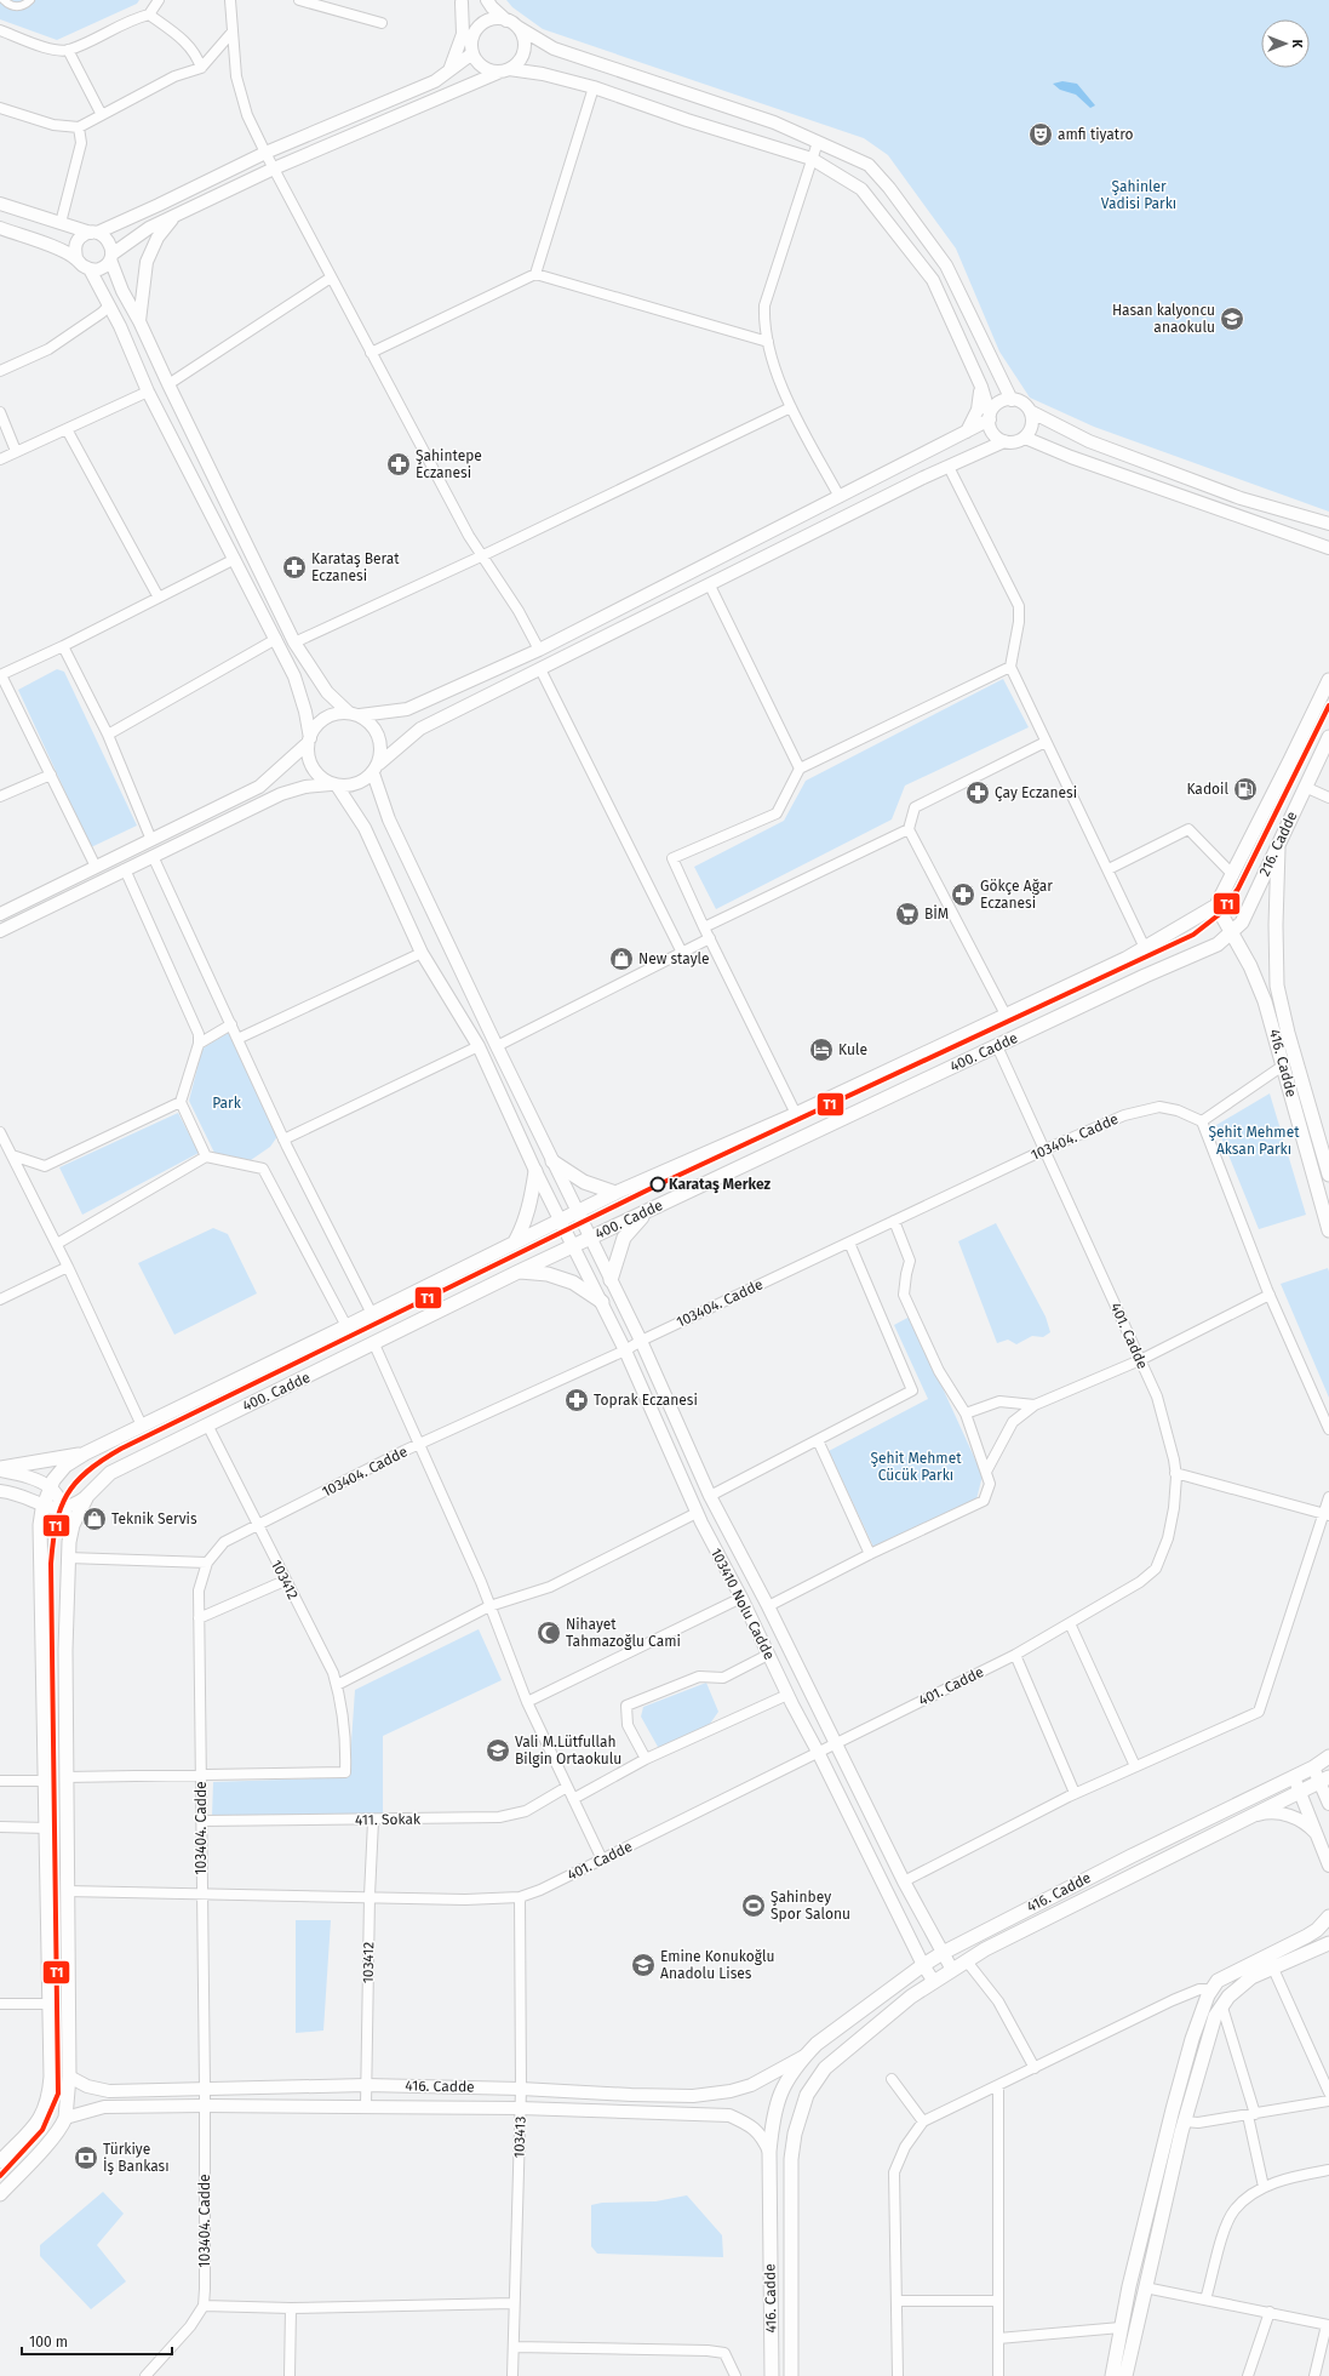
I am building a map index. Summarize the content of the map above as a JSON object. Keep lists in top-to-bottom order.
{
  "streets": {
    "main road": ["216. Cadde", "400. Cadde", "416. Cadde"],
    "street": [
      "103404. Cadde",
      "401. Cadde",
      "103412",
      "103410 Nolu Cadde",
      "411. Sokak",
      "103413"
    ]
  },
  "crossings": [
    ["216. Cadde", "400. Cadde"],
    ["216. Cadde", "416. Cadde"],
    ["400. Cadde", "416. Cadde"],
    ["400. Cadde", "401. Cadde"],
    ["400. Cadde", "103412"],
    ["400. Cadde", "103410 Nolu Cadde"],
    ["416. Cadde", "103404. Cadde"],
    ["416. Cadde", "103412"],
    ["416. Cadde", "103410 Nolu Cadde"],
    ["416. Cadde", "103413"],
    ["103404. Cadde", "401. Cadde"],
    ["103404. Cadde", "103412"],
    ["103404. Cadde", "103410 Nolu Cadde"],
    ["103404. Cadde", "411. Sokak"],
    ["401. Cadde", "103412"],
    ["401. Cadde", "103410 Nolu Cadde"],
    ["401. Cadde", "103413"],
    ["103412", "411. Sokak"]
  ],
  "parks": [
    "Şahinler Vadisi Parkı",
    "Park",
    "Şehit Mehmet Aksan Parkı",
    "Şehit Mehmet Cücük Parkı"
  ],
  "places": {
    "theatre": ["amfi tiyatro"],
    "school or university": ["Hasan kalyoncu anaokulu", "Vali M.Lütfullah Bilgin Ortaokulu", "Emine Konukoğlu Anadolu Lises"],
    "pharmacy": [
      "Şahintepe Eczanesi",
      "Karataş Berat Eczanesi",
      "Çay Eczanesi",
      "Gökçe Ağar Eczanesi",
      "Toprak Eczanesi"
    ],
    "fuel station": ["Kadoil"],
    "supermarket": ["BİM"],
    "shop": ["New stayle", "Teknik Servis"],
    "hotel": ["Kule"],
    "other": ["Karataş Merkez"],
    "mosque": ["Nihayet Tahmazoğlu Cami"],
    "sports": ["Şahinbey Spor Salonu"],
    "bank": ["Türkiye İş Bankası"]
  },
  "lines": ["transit line T1"],
  "scale_bar": "100 m",
  "north": "right"
}
